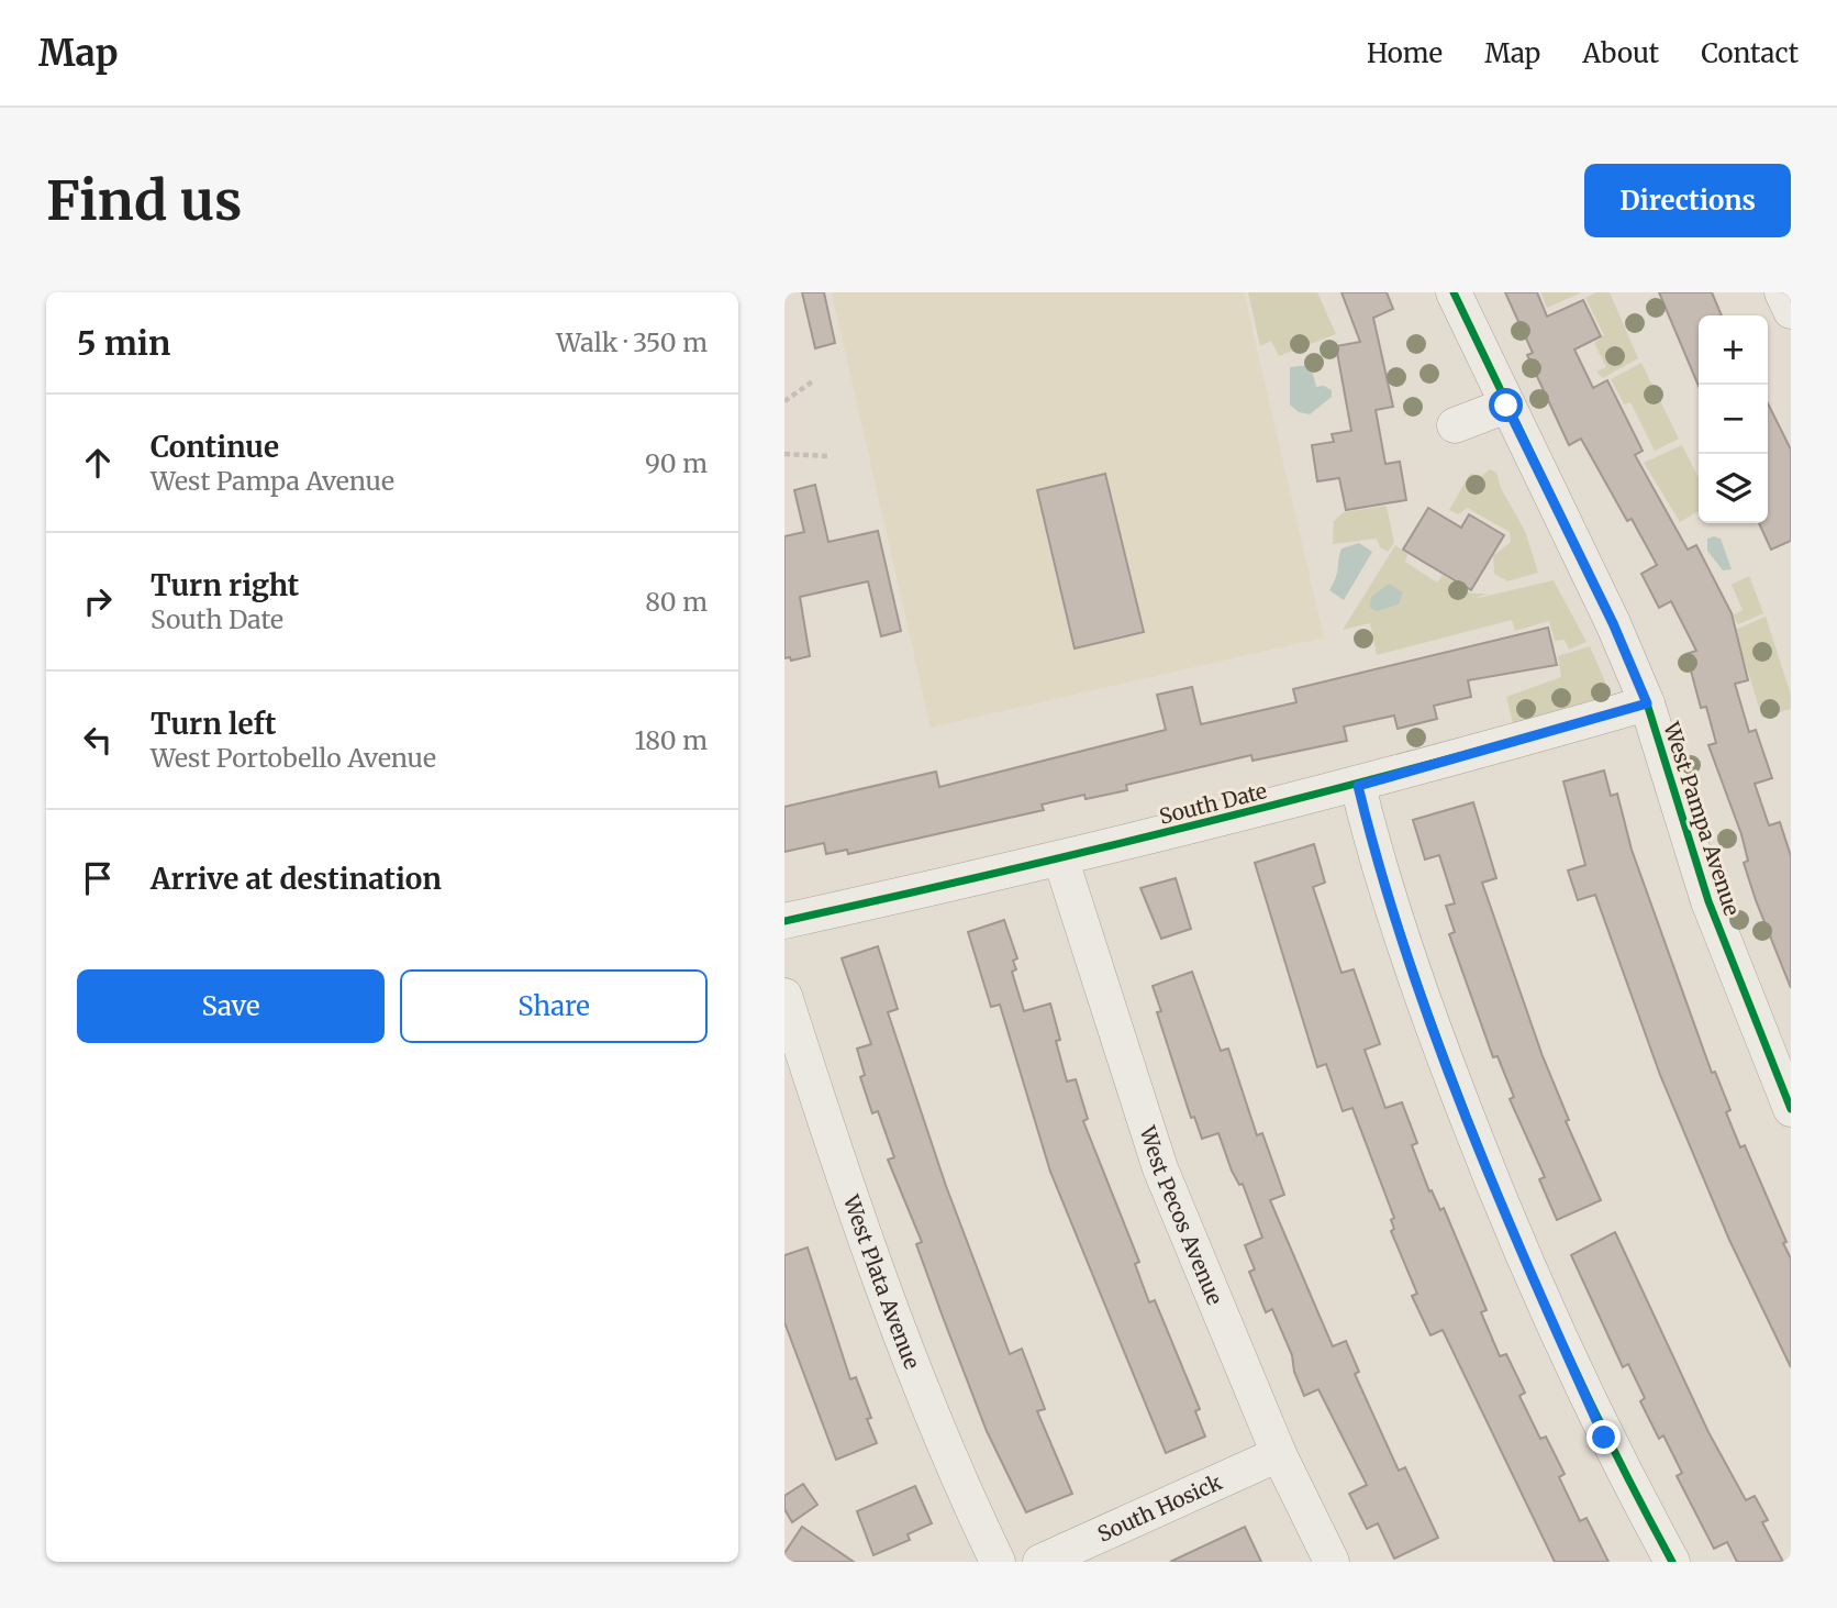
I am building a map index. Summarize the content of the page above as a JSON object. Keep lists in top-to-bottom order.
{
  "streets": {
    "street": [
      "South Date",
      "West Pampa Avenue",
      "West Pecos Avenue",
      "West Plata Avenue",
      "South Hosick"
    ]
  },
  "crossings": [
    ["South Date", "West Pampa Avenue"],
    ["South Date", "West Pecos Avenue"],
    ["West Pecos Avenue", "South Hosick"]
  ],
  "page": {
    "header": "Map",
    "nav": [
      "Home",
      "Map",
      "About",
      "Contact"
    ],
    "buttons": [
      "Directions",
      ["Save", "Share"]
    ],
    "title": "Find us",
    "heading": ["5 min", "Walk · 350 m"],
    "map_buttons": ["+", "−"],
    "list": [
      ["Continue", "West Pampa Avenue", "90 m"],
      ["Turn right", "South Date", "80 m"],
      ["Turn left", "West Portobello Avenue", "180 m"],
      "Arrive at destination"
    ]
  }
}
